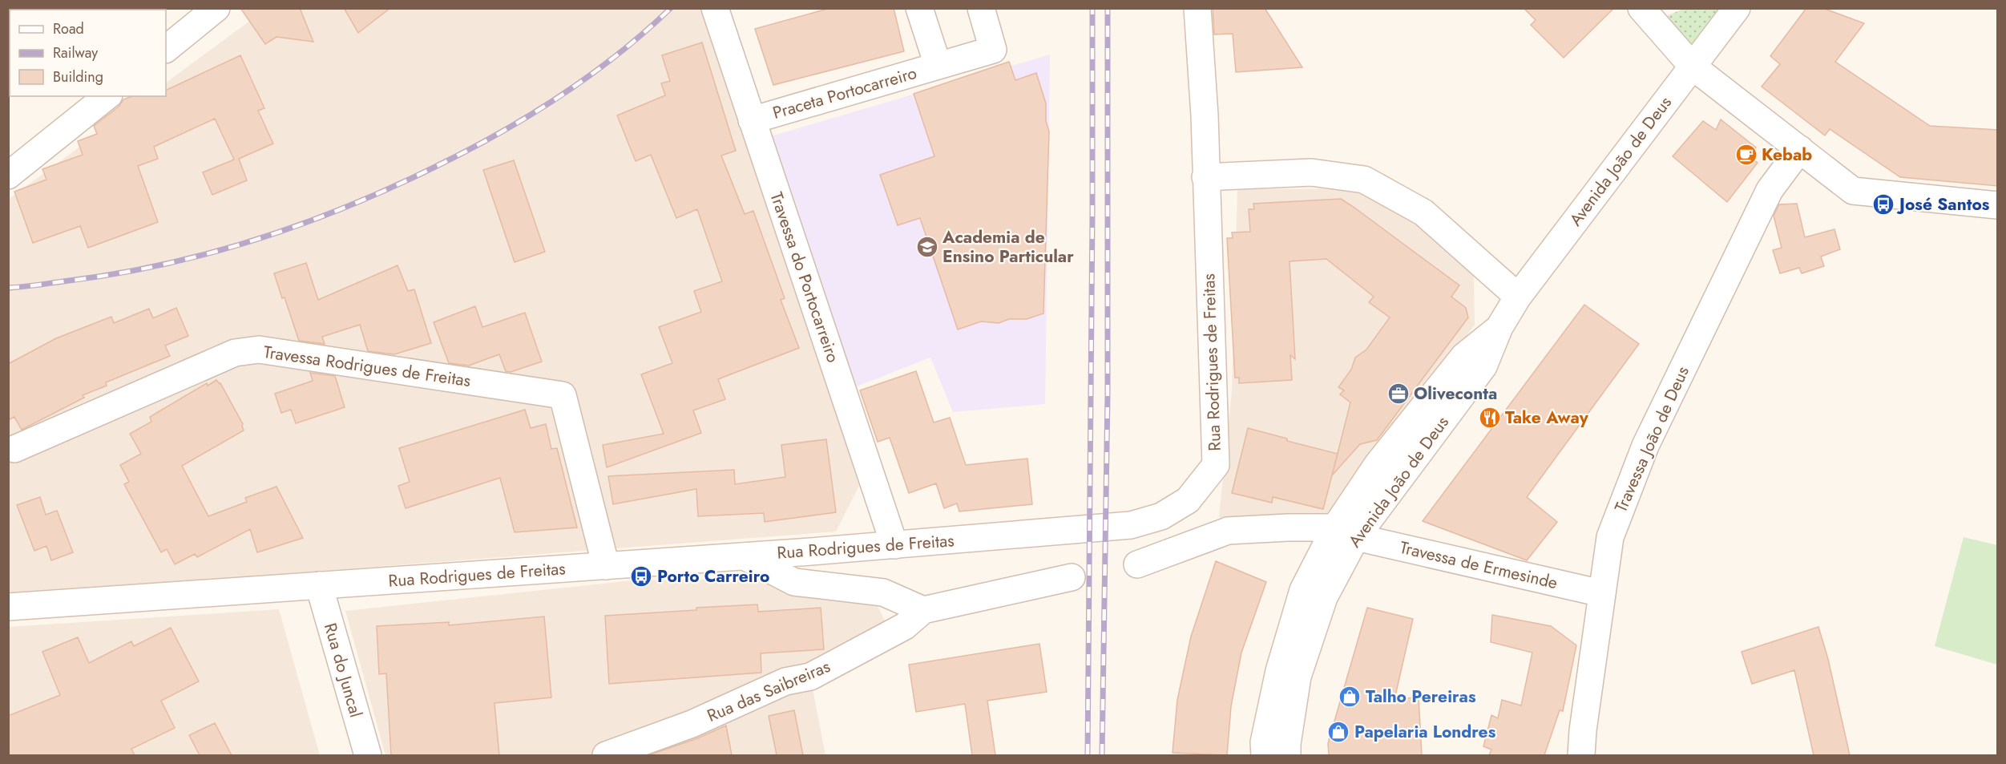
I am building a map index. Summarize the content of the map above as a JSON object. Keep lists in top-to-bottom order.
{
  "streets": {
    "street": [
      "Praceta Portocarreiro",
      "Avenida João de Deus",
      "Travessa do Portocarreiro",
      "Rua Rodrigues de Freitas",
      "Travessa Rodrigues de Freitas",
      "Travessa João de Deus",
      "Travessa de Ermesinde",
      "Rua do Juncal",
      "Rua das Saibreiras"
    ]
  },
  "crossings": [
    ["Praceta Portocarreiro", "Travessa do Portocarreiro"],
    ["Avenida João de Deus", "Travessa de Ermesinde"],
    ["Travessa do Portocarreiro", "Rua Rodrigues de Freitas"],
    ["Rua Rodrigues de Freitas", "Travessa Rodrigues de Freitas"],
    ["Rua Rodrigues de Freitas", "Rua do Juncal"],
    ["Travessa João de Deus", "Travessa de Ermesinde"]
  ],
  "places": {
    "cafe": ["Kebab"],
    "bus stop": ["José Santos", "Porto Carreiro"],
    "school or university": ["Academia de Ensino Particular"],
    "office": ["Oliveconta"],
    "restaurant": ["Take Away"],
    "shop": ["Talho Pereiras", "Papelaria Londres"]
  },
  "legend": ["Road", "Railway", "Building"]
}
